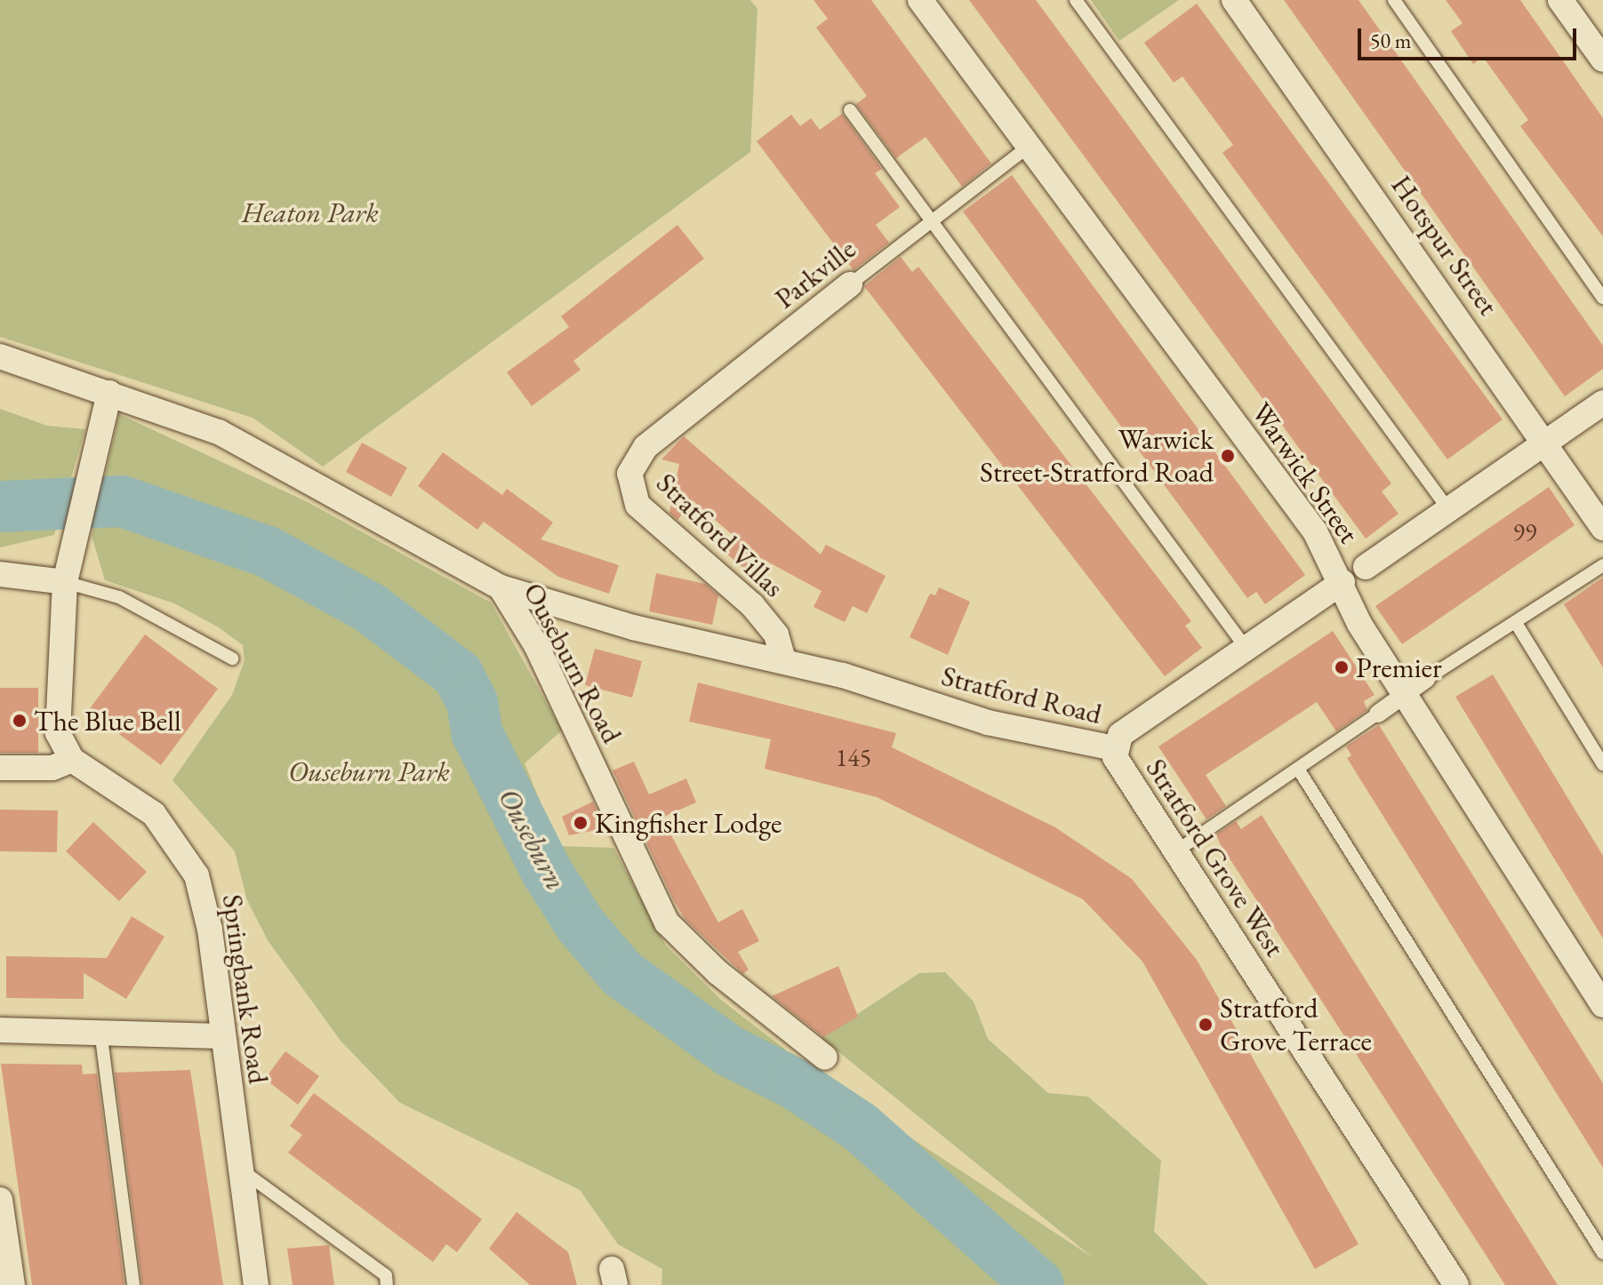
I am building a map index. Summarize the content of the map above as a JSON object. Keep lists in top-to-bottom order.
{
  "streets": {
    "street": [
      "Hotspur Street",
      "Parkville",
      "Warwick Street",
      "Stratford Villas",
      "Ouseburn Road",
      "Stratford Road",
      "Stratford Grove West",
      "Springbank Road"
    ]
  },
  "crossings": [
    ["Hotspur Street", "Stratford Road"],
    ["Parkville", "Warwick Street"],
    ["Parkville", "Stratford Villas"],
    ["Warwick Street", "Stratford Road"],
    ["Stratford Villas", "Stratford Road"],
    ["Ouseburn Road", "Stratford Road"],
    ["Stratford Road", "Stratford Grove West"]
  ],
  "water": ["Ouseburn"],
  "parks": ["Heaton Park", "Ouseburn Park"],
  "places": [
    "Warwick Street-Stratford Road",
    "Premier",
    "The Blue Bell",
    "Kingfisher Lodge",
    "Stratford Grove Terrace"
  ],
  "house_numbers": ["99", "145"],
  "scale_bar": "50 m"
}
